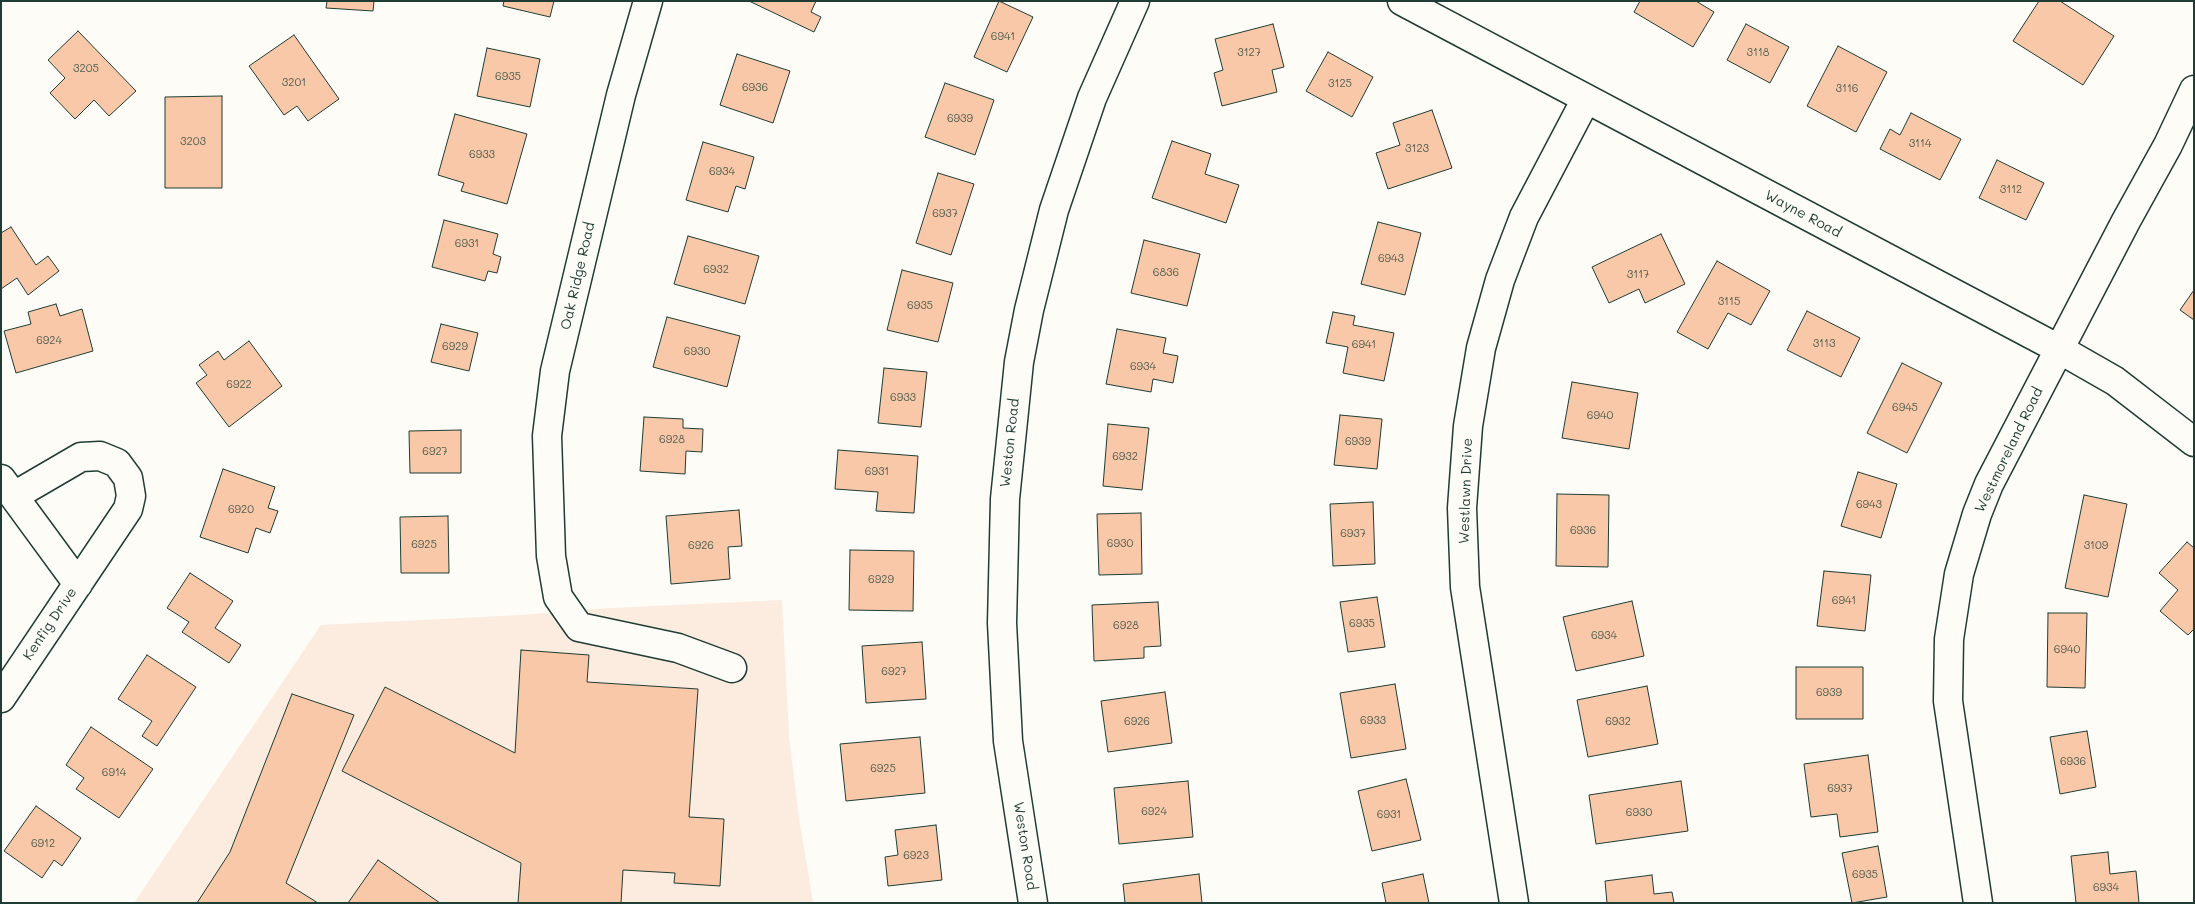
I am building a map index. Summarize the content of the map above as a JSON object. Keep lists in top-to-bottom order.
{
  "streets": {
    "street": [
      "Wayne Road",
      "Oak Ridge Road",
      "Weston Road",
      "Westmoreland Road",
      "Westlawn Drive",
      "Kenfig Drive"
    ]
  },
  "crossings": [
    ["Wayne Road", "Westmoreland Road"],
    ["Wayne Road", "Westlawn Drive"]
  ],
  "house_numbers": [
    "6941",
    "3127",
    "3118",
    "3205",
    "6935",
    "3201",
    "3125",
    "6936",
    "3116",
    "6939",
    "3203",
    "3114",
    "3123",
    "6933",
    "6934",
    "3112",
    "6937",
    "6931",
    "6943",
    "6932",
    "6836",
    "3117",
    "3115",
    "6935",
    "6924",
    "3113",
    "6941",
    "6929",
    "6930",
    "6934",
    "6922",
    "6933",
    "6945",
    "6940",
    "6928",
    "6939",
    "6927",
    "6932",
    "6931",
    "6943",
    "6920",
    "6936",
    "6937",
    "6930",
    "6925",
    "6926",
    "3109",
    "6929",
    "6941",
    "6935",
    "6928",
    "6934",
    "6940",
    "6927",
    "6939",
    "6933",
    "6926",
    "6932",
    "6936",
    "6925",
    "6914",
    "6937",
    "6924",
    "6930",
    "6931",
    "6912",
    "6923",
    "6935",
    "6934"
  ]
}
